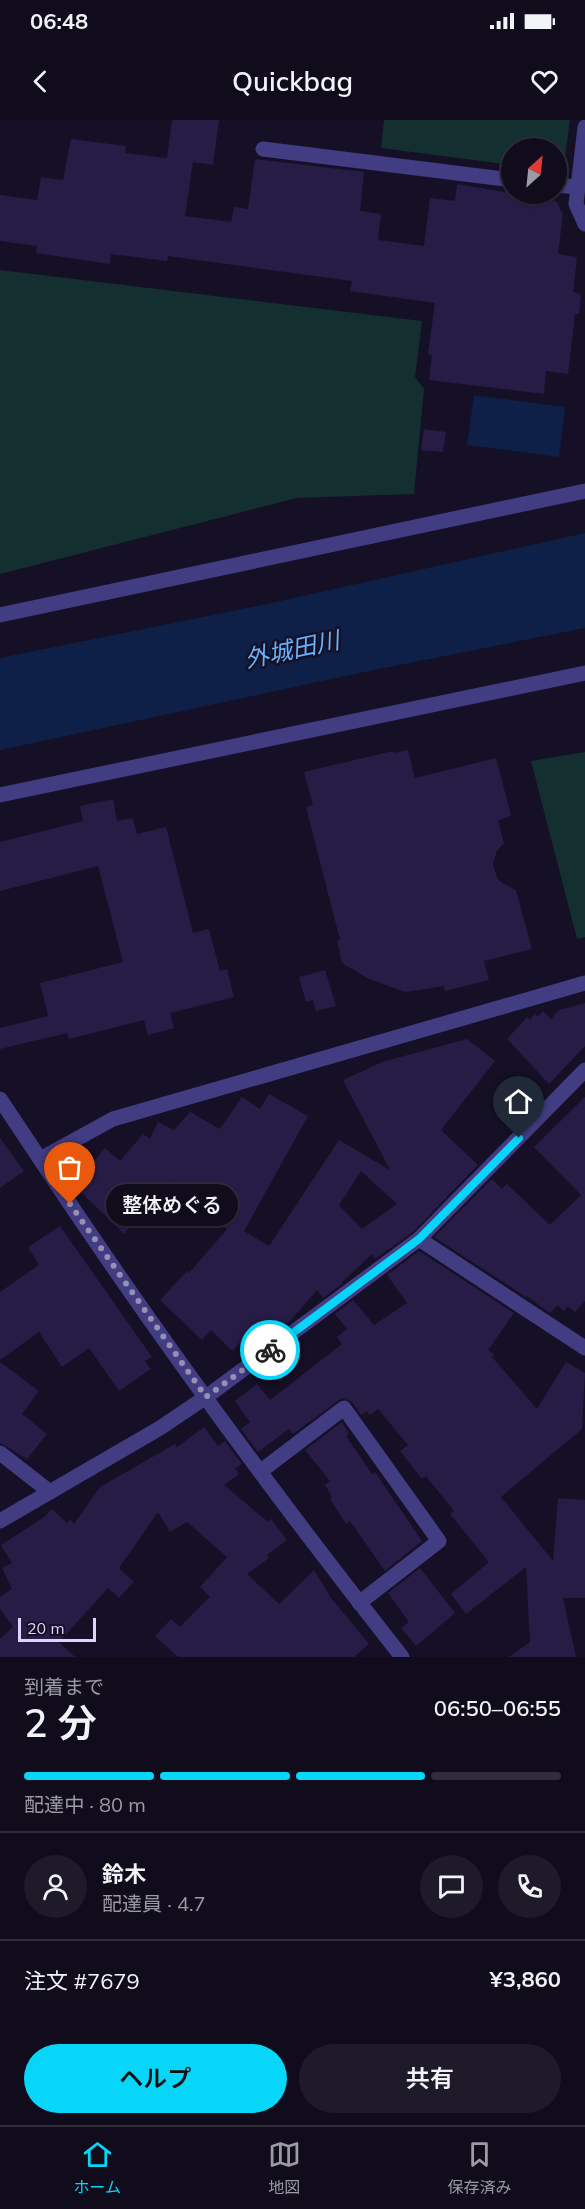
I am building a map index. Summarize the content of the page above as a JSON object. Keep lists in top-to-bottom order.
{
  "water": ["外城田川"],
  "places": ["整体めぐる"],
  "scale_bar": "20 m",
  "north": "top right",
  "page": {
    "status": "06:48",
    "header": "Quickbag",
    "bubble": "整体めぐる",
    "scale": "20 m",
    "heading": ["2 分", "到着まで", "06:50–06:55"],
    "panel": [
      "鈴木",
      "配達員 · 4.7",
      "注文 #7679",
      "¥3,860"
    ],
    "bar": "配達中 · 80 m",
    "buttons": ["ヘルプ", "共有"],
    "tabs": ["ホーム", "地図", "保存済み"]
  }
}
